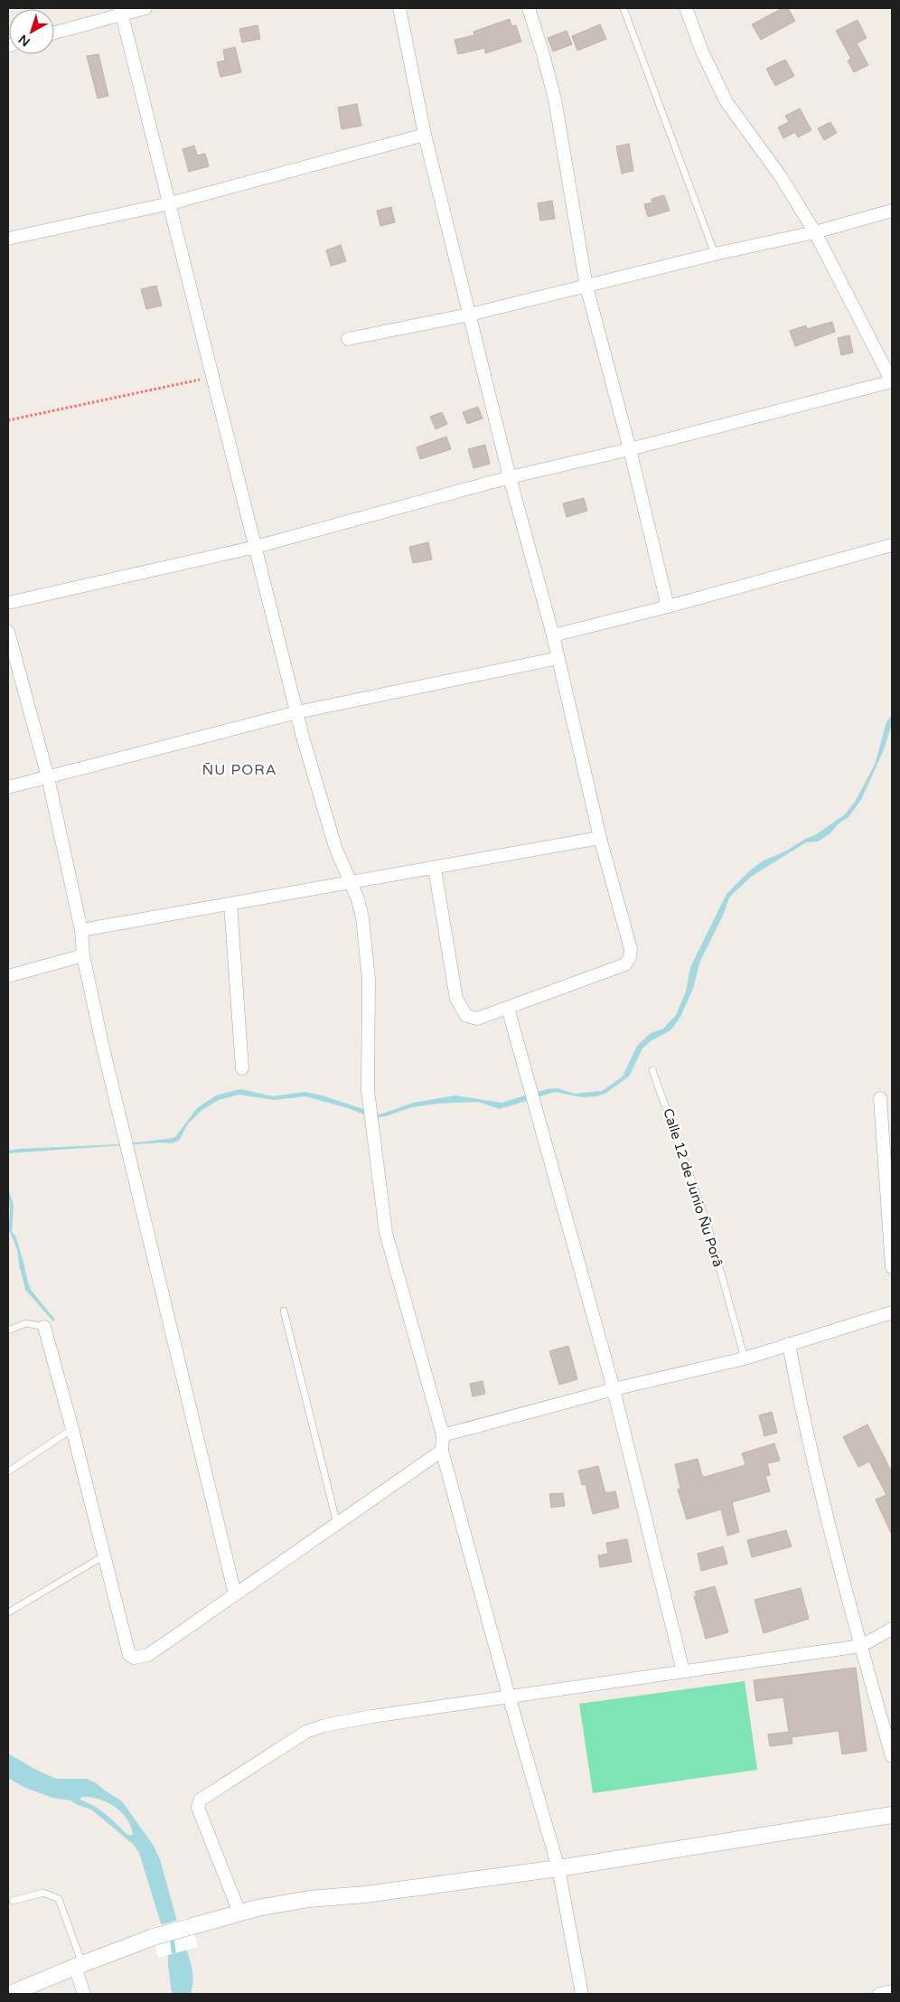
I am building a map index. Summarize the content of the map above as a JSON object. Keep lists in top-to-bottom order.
{
  "streets": {
    "lane": ["Calle 12 de Junio Ñu Porâ"]
  },
  "districts": ["ÑU PORA"],
  "north": "bottom left"
}
